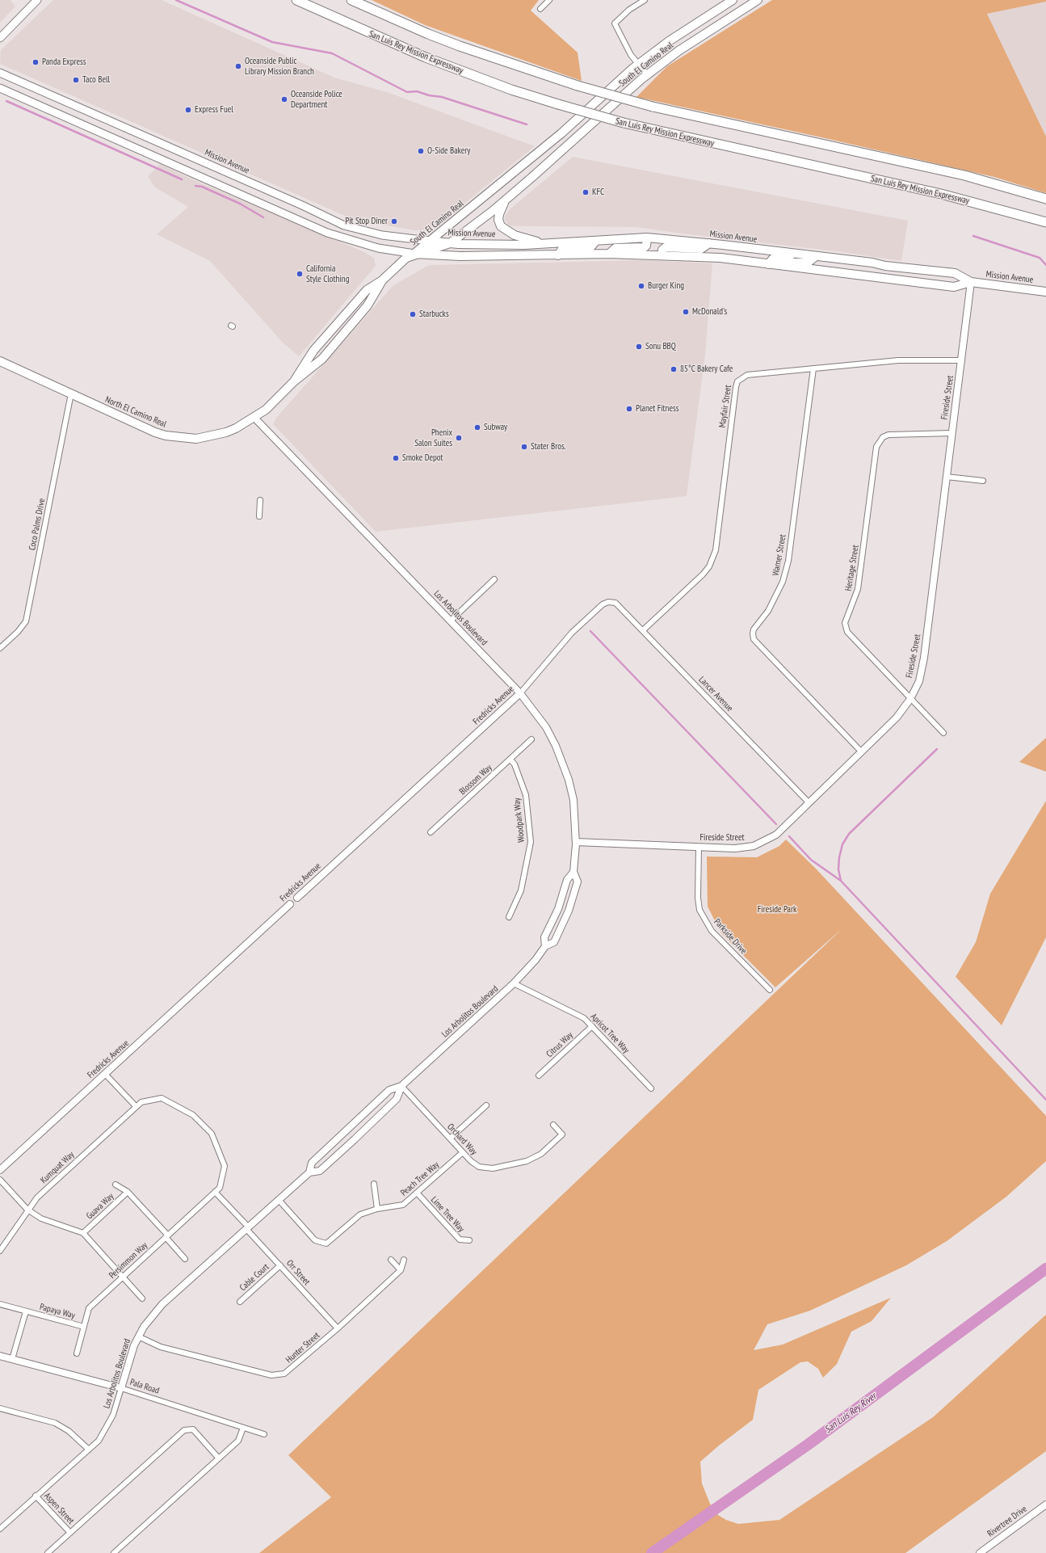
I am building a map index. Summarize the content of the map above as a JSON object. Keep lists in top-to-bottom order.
{
  "streets": {
    "highway": ["San Luis Rey Mission Expressway"],
    "main road": ["South El Camino Real", "Mission Avenue", "North El Camino Real"],
    "street": [
      "Fireside Street",
      "Mayfair Street",
      "Coco Palms Drive",
      "Warner Street",
      "Heritage Street",
      "Los Arbolitos Boulevard",
      "Lancer Avenue",
      "Fredricks Avenue",
      "Blossom Way",
      "Woodpark Way",
      "Parkside Drive",
      "Apricot Tree Way",
      "Citrus Way",
      "Orchard Way",
      "Kumquat Way",
      "Peach Tree Way",
      "Guava Way",
      "Lime Tree Way",
      "Persimmon Way",
      "Orr Street",
      "Cable Court",
      "Papaya Way",
      "Hunter Street",
      "Pala Road",
      "Aspen Street",
      "Rivertree Drive"
    ]
  },
  "crossings": [
    ["South El Camino Real", "Mission Avenue"],
    ["South El Camino Real", "North El Camino Real"],
    ["Mission Avenue", "Fireside Street"],
    ["Mission Avenue", "North El Camino Real"],
    ["Fireside Street", "Mayfair Street"],
    ["Fireside Street", "Warner Street"],
    ["Fireside Street", "Heritage Street"],
    ["Fireside Street", "Los Arbolitos Boulevard"],
    ["Fireside Street", "Lancer Avenue"],
    ["Fireside Street", "Parkside Drive"],
    ["Mayfair Street", "Warner Street"],
    ["Mayfair Street", "Lancer Avenue"],
    ["North El Camino Real", "Coco Palms Drive"],
    ["North El Camino Real", "Los Arbolitos Boulevard"],
    ["Los Arbolitos Boulevard", "Fredricks Avenue"],
    ["Los Arbolitos Boulevard", "Apricot Tree Way"],
    ["Los Arbolitos Boulevard", "Orchard Way"],
    ["Los Arbolitos Boulevard", "Peach Tree Way"],
    ["Los Arbolitos Boulevard", "Orr Street"],
    ["Los Arbolitos Boulevard", "Hunter Street"],
    ["Los Arbolitos Boulevard", "Pala Road"],
    ["Los Arbolitos Boulevard", "Aspen Street"],
    ["Lancer Avenue", "Fredricks Avenue"],
    ["Blossom Way", "Woodpark Way"],
    ["Apricot Tree Way", "Citrus Way"],
    ["Orchard Way", "Peach Tree Way"],
    ["Kumquat Way", "Persimmon Way"],
    ["Kumquat Way", "Orr Street"],
    ["Peach Tree Way", "Lime Tree Way"],
    ["Guava Way", "Persimmon Way"],
    ["Persimmon Way", "Orr Street"],
    ["Persimmon Way", "Papaya Way"],
    ["Orr Street", "Cable Court"],
    ["Orr Street", "Hunter Street"],
    ["Papaya Way", "Pala Road"]
  ],
  "water": ["San Luis Rey River"],
  "parks": ["Fireside Park"],
  "places": [
    "Panda Express",
    "Oceanside Public Library Mission Branch",
    "Taco Bell",
    "Oceanside Police Department",
    "Express Fuel",
    "O-Side Bakery",
    "KFC",
    "Pit Stop Diner",
    "California Style Clothing",
    "Burger King",
    "McDonald's",
    "Starbucks",
    "Sonu BBQ",
    "85°C Bakery Cafe",
    "Planet Fitness",
    "Subway",
    "Phenix Salon Suites",
    "Stater Bros.",
    "Smoke Depot"
  ]
}
